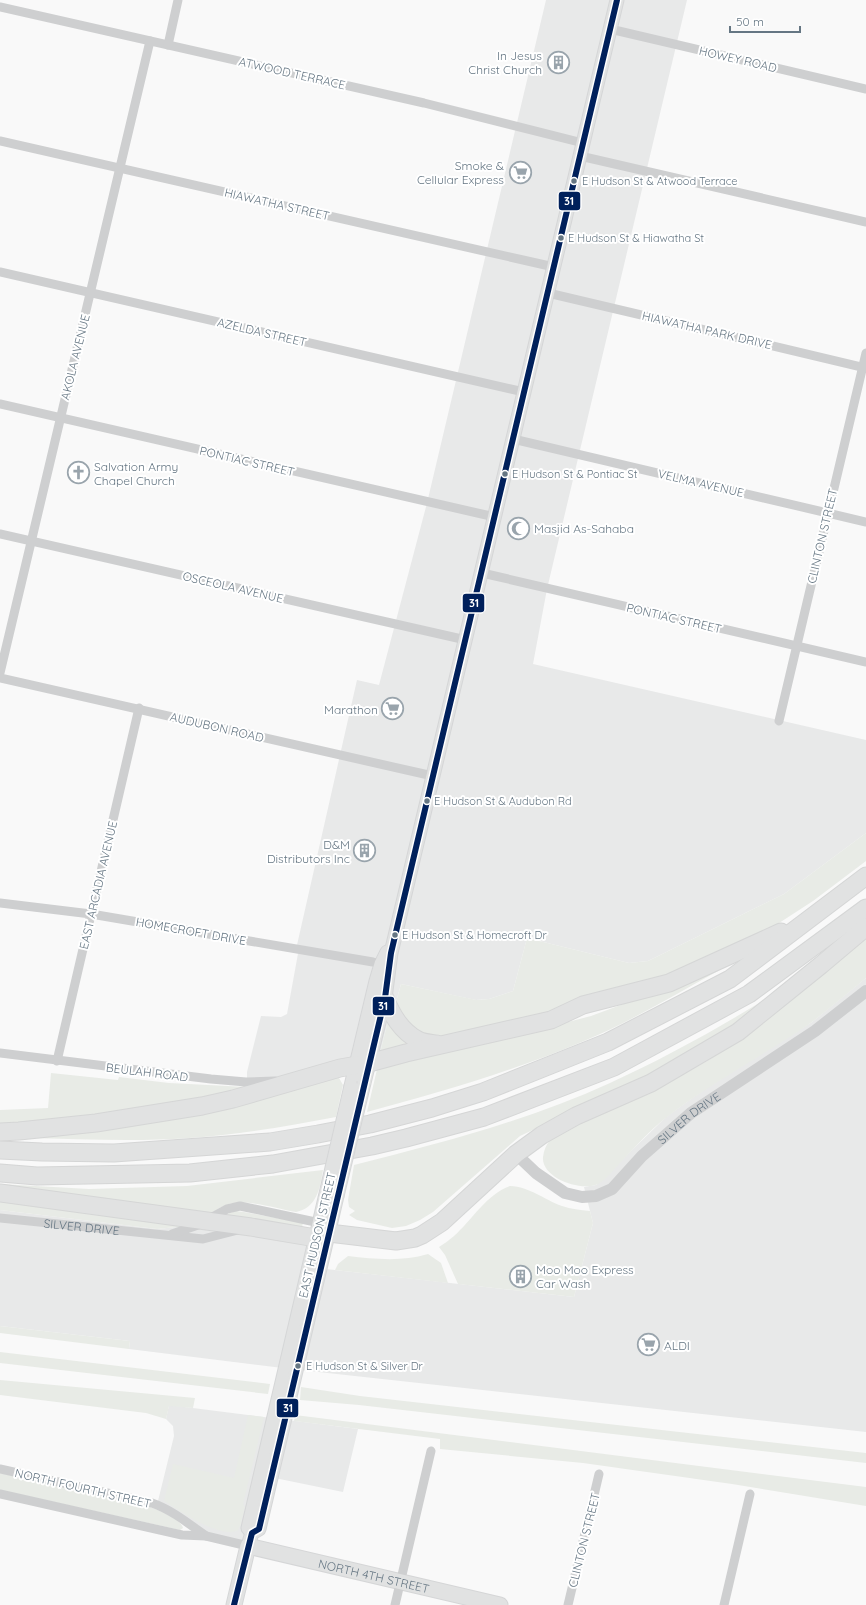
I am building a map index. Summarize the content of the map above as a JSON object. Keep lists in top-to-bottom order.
{
  "streets": {
    "main road": ["EAST HUDSON STREET", "NORTH 4TH STREET"],
    "street": [
      "HOWEY ROAD",
      "ATWOOD TERRACE",
      "HIAWATHA STREET",
      "HIAWATHA PARK DRIVE",
      "AZELDA STREET",
      "AKOLA AVENUE",
      "PONTIAC STREET",
      "VELMA AVENUE",
      "CLINTON STREET",
      "OSCEOLA AVENUE",
      "AUDUBON ROAD",
      "EAST ARCADIA AVENUE",
      "HOMECROFT DRIVE",
      "BEULAH ROAD",
      "SILVER DRIVE",
      "NORTH FOURTH STREET"
    ]
  },
  "crossings": [
    ["HOWEY ROAD", "EAST HUDSON STREET"],
    ["ATWOOD TERRACE", "AKOLA AVENUE"],
    ["ATWOOD TERRACE", "EAST HUDSON STREET"],
    ["HIAWATHA STREET", "AKOLA AVENUE"],
    ["HIAWATHA STREET", "EAST HUDSON STREET"],
    ["HIAWATHA PARK DRIVE", "CLINTON STREET"],
    ["HIAWATHA PARK DRIVE", "EAST HUDSON STREET"],
    ["AZELDA STREET", "AKOLA AVENUE"],
    ["AZELDA STREET", "EAST HUDSON STREET"],
    ["AKOLA AVENUE", "PONTIAC STREET"],
    ["AKOLA AVENUE", "OSCEOLA AVENUE"],
    ["PONTIAC STREET", "CLINTON STREET"],
    ["PONTIAC STREET", "EAST HUDSON STREET"],
    ["VELMA AVENUE", "CLINTON STREET"],
    ["VELMA AVENUE", "EAST HUDSON STREET"],
    ["OSCEOLA AVENUE", "EAST HUDSON STREET"],
    ["AUDUBON ROAD", "EAST ARCADIA AVENUE"],
    ["AUDUBON ROAD", "EAST HUDSON STREET"],
    ["EAST ARCADIA AVENUE", "HOMECROFT DRIVE"],
    ["EAST ARCADIA AVENUE", "BEULAH ROAD"],
    ["HOMECROFT DRIVE", "EAST HUDSON STREET"],
    ["SILVER DRIVE", "EAST HUDSON STREET"],
    ["EAST HUDSON STREET", "NORTH FOURTH STREET"],
    ["EAST HUDSON STREET", "NORTH 4TH STREET"],
    ["NORTH FOURTH STREET", "NORTH 4TH STREET"]
  ],
  "places": {
    "building": ["In Jesus Christ Church", "D&M Distributors Inc", "Moo Moo Express Car Wash"],
    "supermarket": ["Smoke & Cellular Express", "Marathon", "ALDI"],
    "other": [
      "E Hudson St & Atwood Terrace",
      "E Hudson St & Hiawatha St",
      "E Hudson St & Pontiac St",
      "E Hudson St & Audubon Rd",
      "E Hudson St & Homecroft Dr",
      "E Hudson St & Silver Dr"
    ],
    "church": ["Salvation Army Chapel Church"],
    "mosque": ["Masjid As-Sahaba"]
  },
  "lines": ["transit line 31"],
  "scale_bar": "50 m"
}
